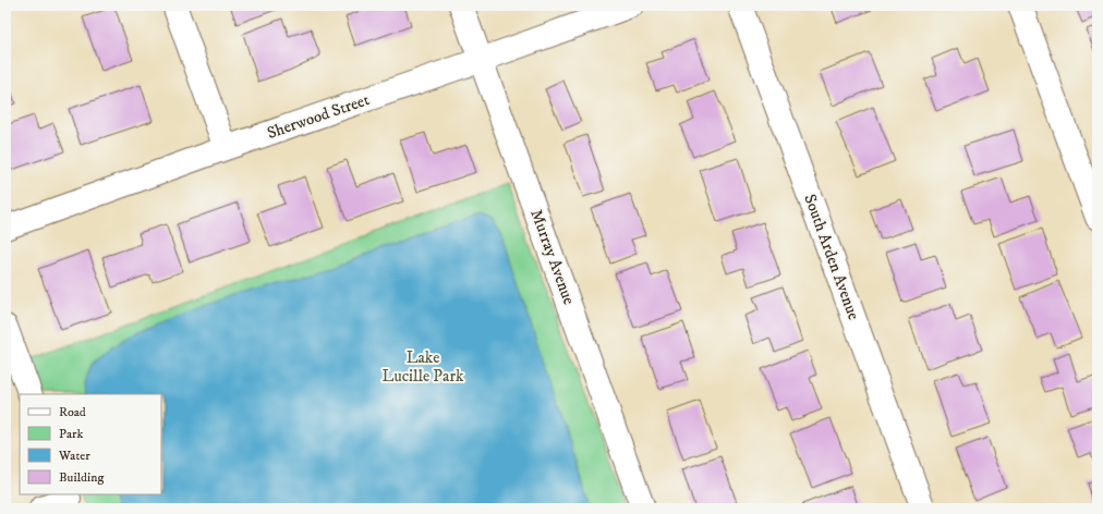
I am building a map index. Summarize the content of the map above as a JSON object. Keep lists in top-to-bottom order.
{
  "streets": {
    "street": ["Sherwood Street", "Murray Avenue", "South Arden Avenue"]
  },
  "crossings": [
    ["Sherwood Street", "Murray Avenue"]
  ],
  "parks": ["Lake Lucille Park"],
  "legend": [
    "Road",
    "Park",
    "Water",
    "Building"
  ]
}
